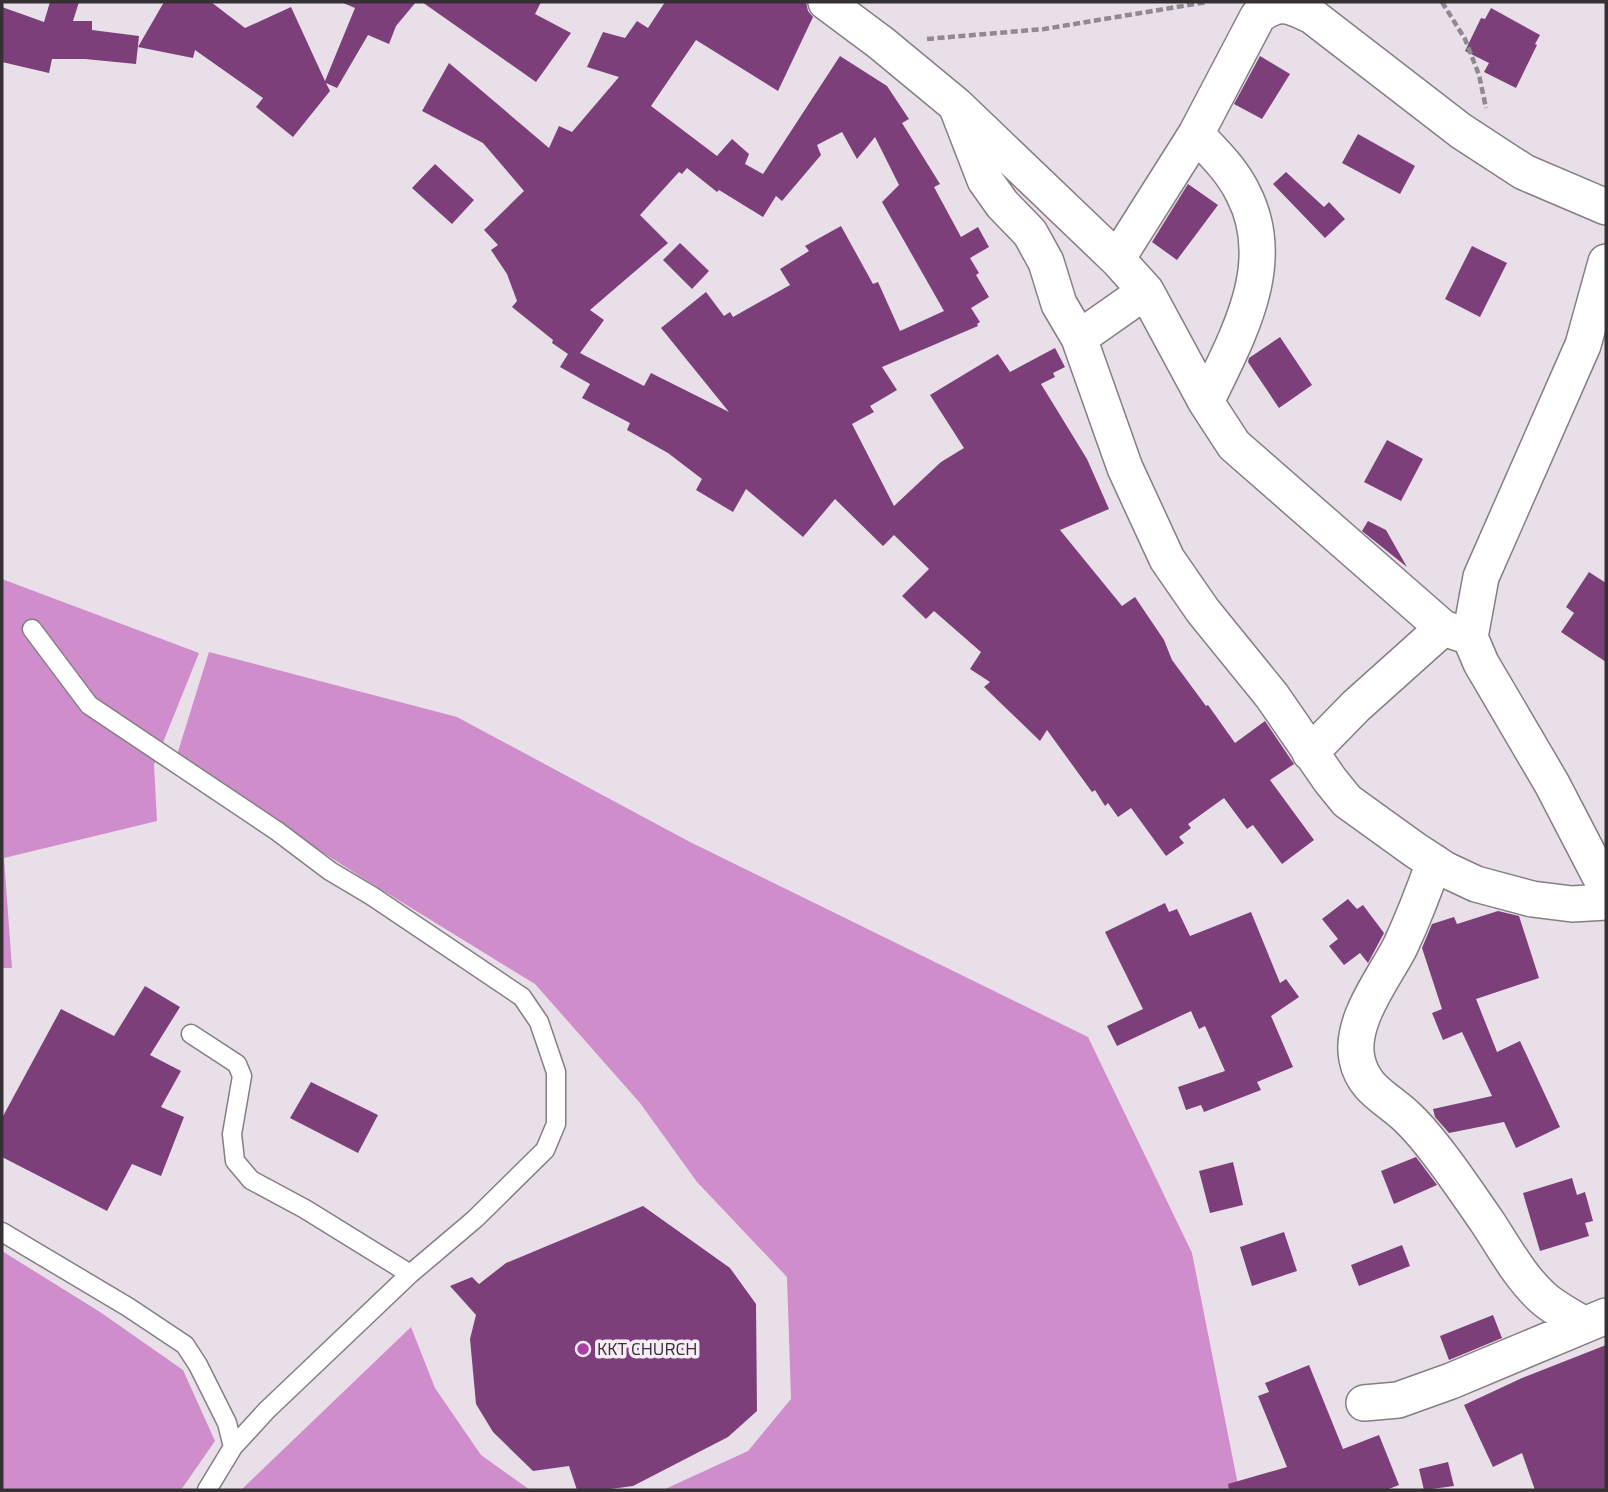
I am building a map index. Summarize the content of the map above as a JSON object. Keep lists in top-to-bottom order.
{
  "places": ["KKT CHURCH"]
}
